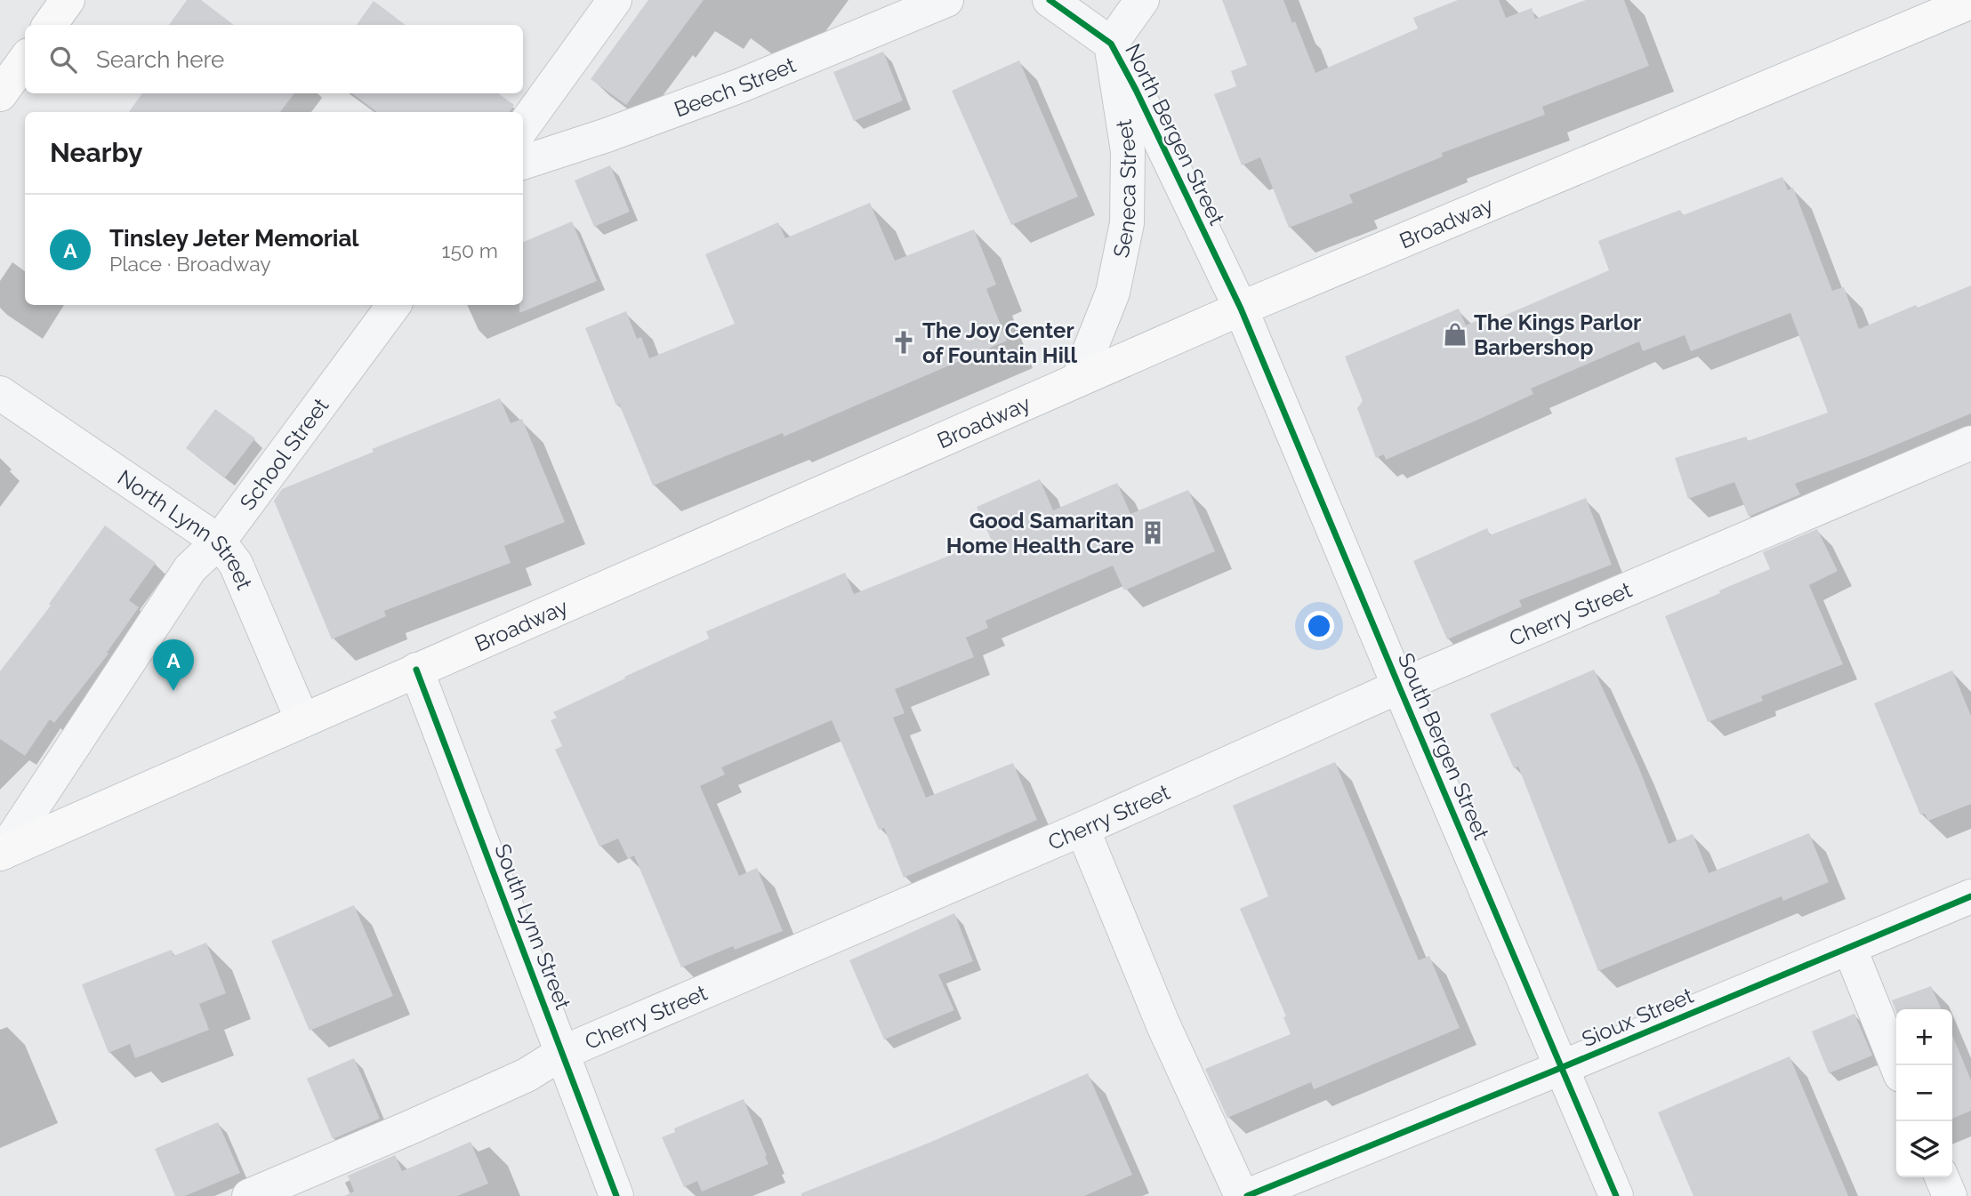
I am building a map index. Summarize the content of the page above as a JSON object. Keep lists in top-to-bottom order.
{
  "streets": {
    "main road": ["Broadway"],
    "street": [
      "Beech Street",
      "North Bergen Street",
      "Seneca Street",
      "School Street",
      "North Lynn Street",
      "Cherry Street",
      "South Bergen Street",
      "South Lynn Street",
      "Sioux Street"
    ]
  },
  "crossings": [
    ["North Bergen Street", "Seneca Street"],
    ["North Bergen Street", "Broadway"],
    ["North Bergen Street", "South Bergen Street"],
    ["Seneca Street", "Broadway"],
    ["Broadway", "School Street"],
    ["Broadway", "North Lynn Street"],
    ["Broadway", "South Bergen Street"],
    ["Broadway", "South Lynn Street"],
    ["School Street", "North Lynn Street"],
    ["Cherry Street", "South Bergen Street"],
    ["Cherry Street", "South Lynn Street"],
    ["South Bergen Street", "Sioux Street"]
  ],
  "places": {
    "shop": ["The Kings Parlor Barbershop"],
    "church": ["The Joy Center of Fountain Hill"],
    "building": ["Good Samaritan Home Health Care"]
  },
  "page": {
    "search": "Search here",
    "heading": "Nearby",
    "list": [
      {
        "mark": "A",
        "name": "Tinsley Jeter Memorial",
        "note": "Place · Broadway",
        "value": "150 m"
      }
    ],
    "pins": "A",
    "map_buttons": ["+", "−"]
  }
}
